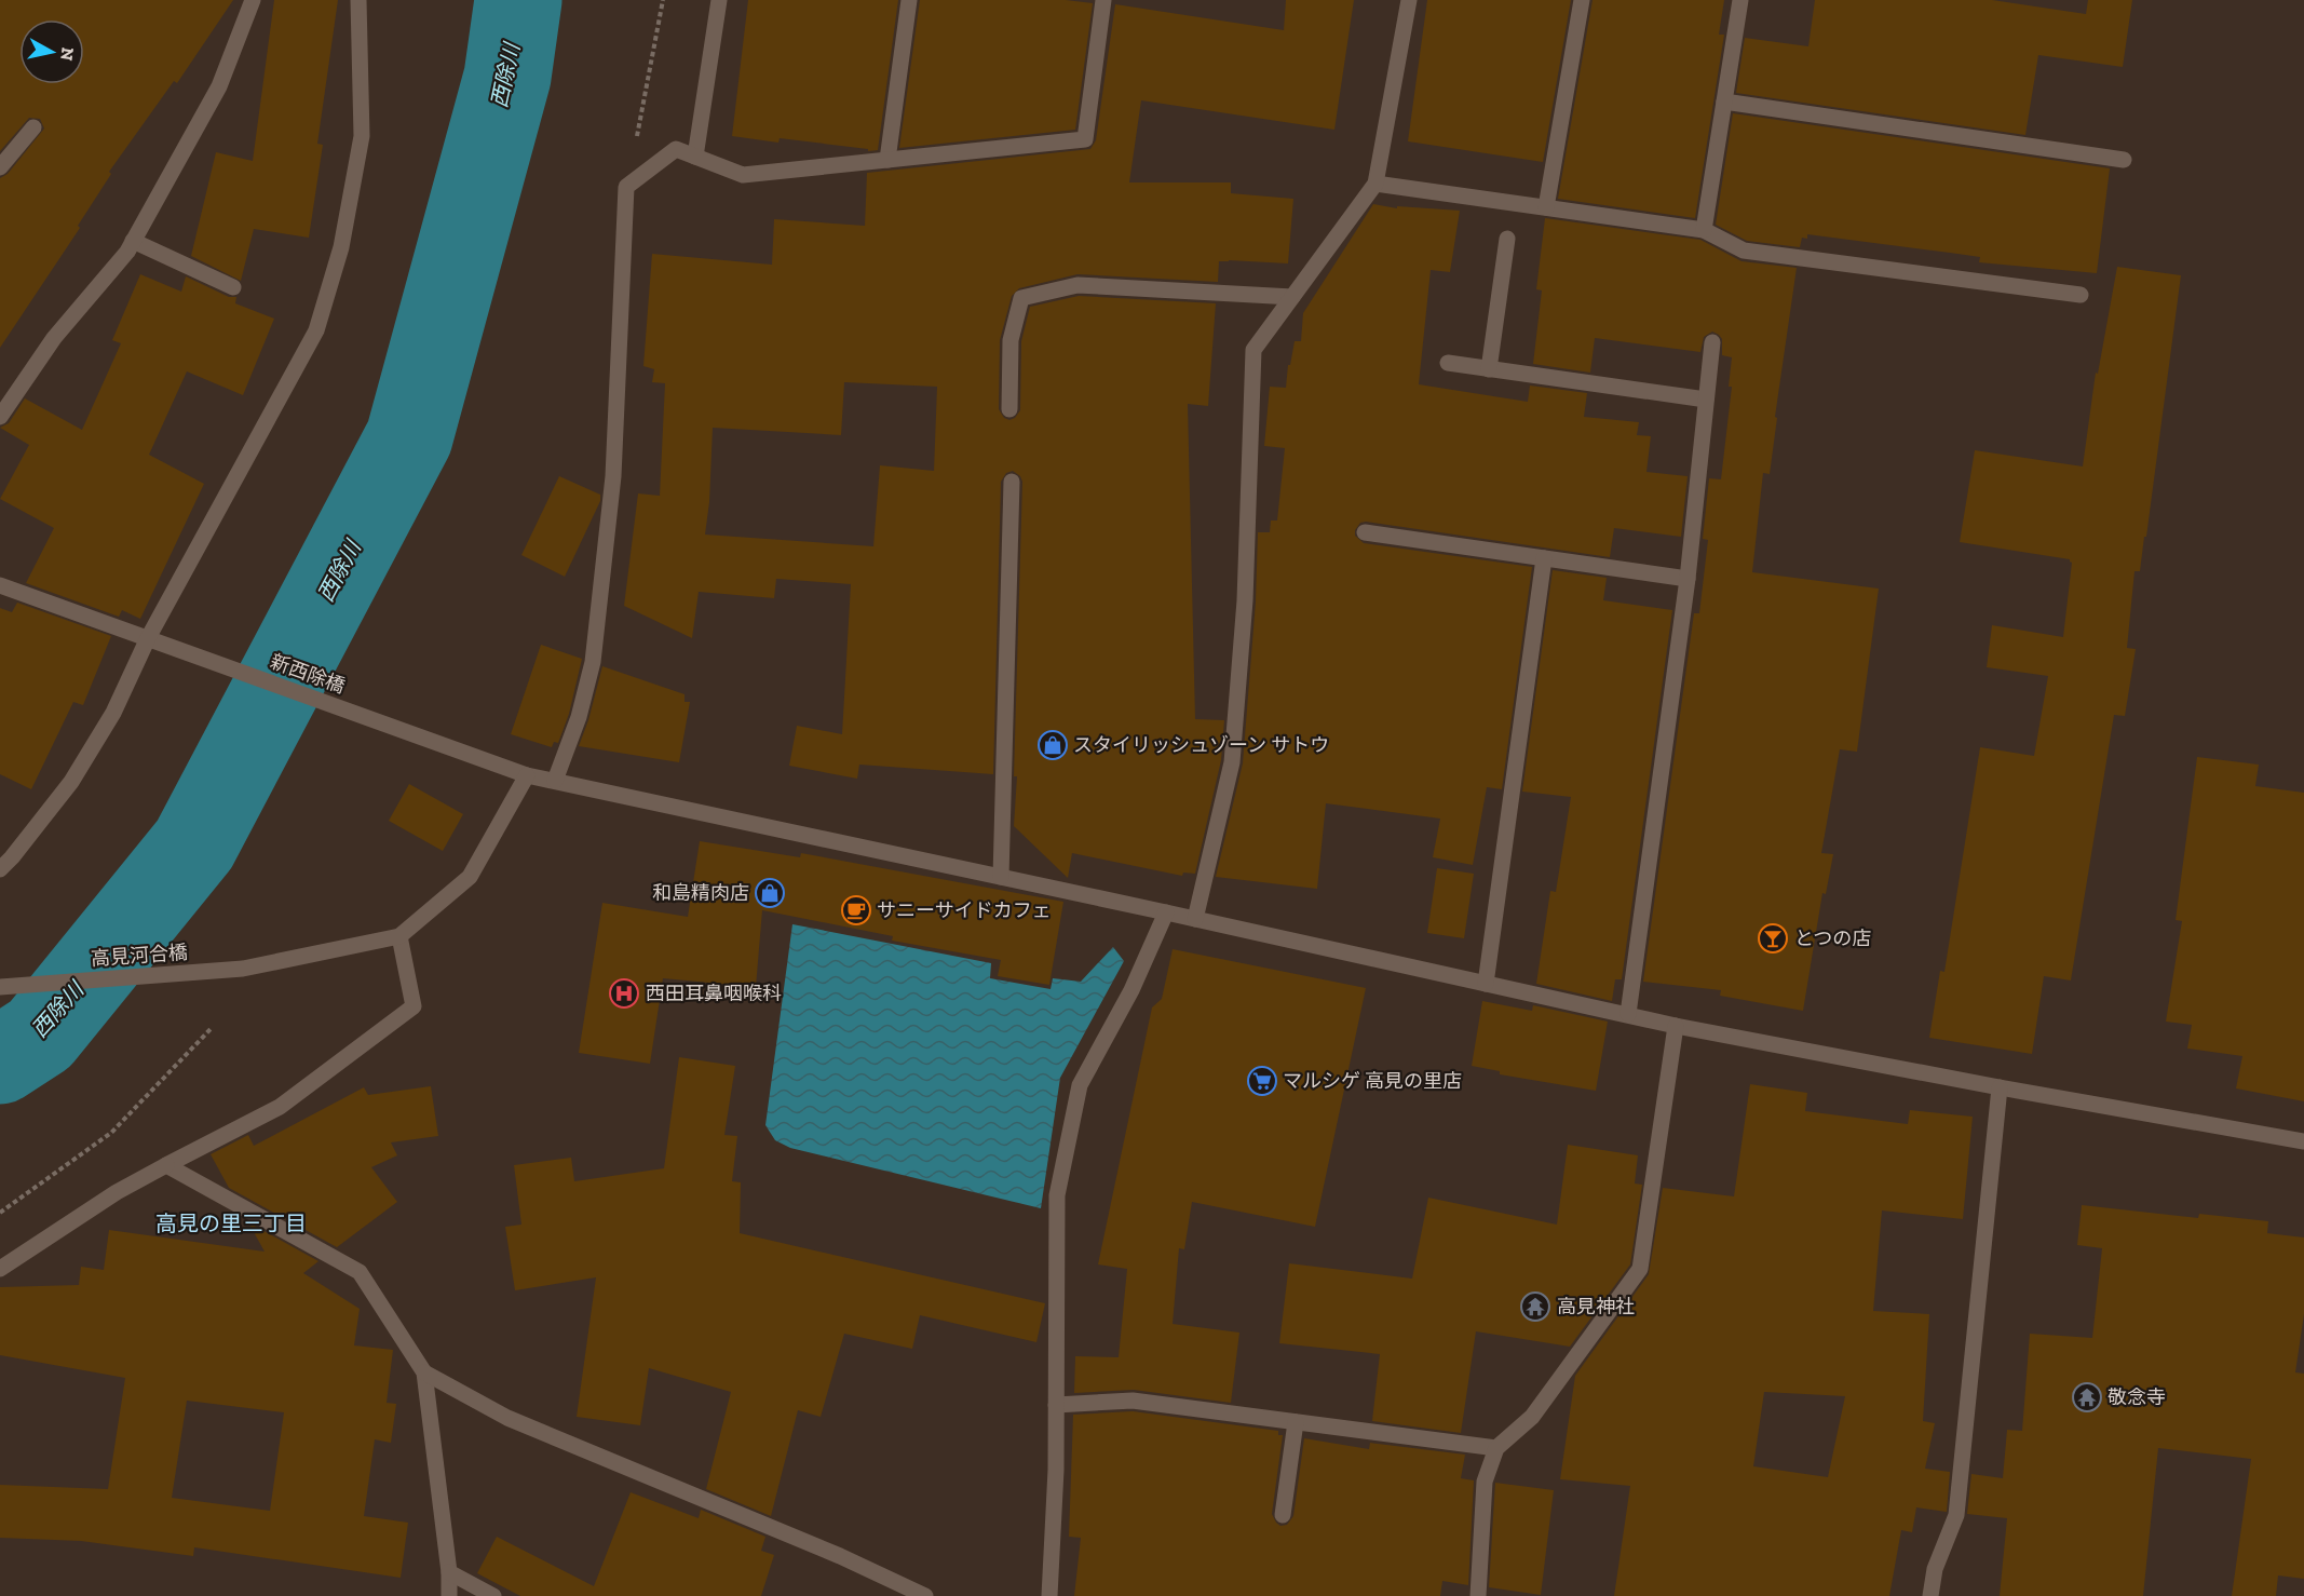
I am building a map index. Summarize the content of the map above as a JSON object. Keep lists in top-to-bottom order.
{
  "streets": {
    "street": ["新西除橋", "高見河合橋"]
  },
  "districts": ["高見の里三丁目"],
  "water": ["西除川"],
  "places": {
    "shop": ["スタイリッシュゾーン サトウ", "和島精肉店"],
    "cafe": ["サニーサイドカフェ"],
    "bar": ["とつの店"],
    "hospital": ["西田耳鼻咽喉科"],
    "supermarket": ["マルシゲ 高見の里店"],
    "temple": ["高見神社", "敬念寺"]
  },
  "north": "right"
}
